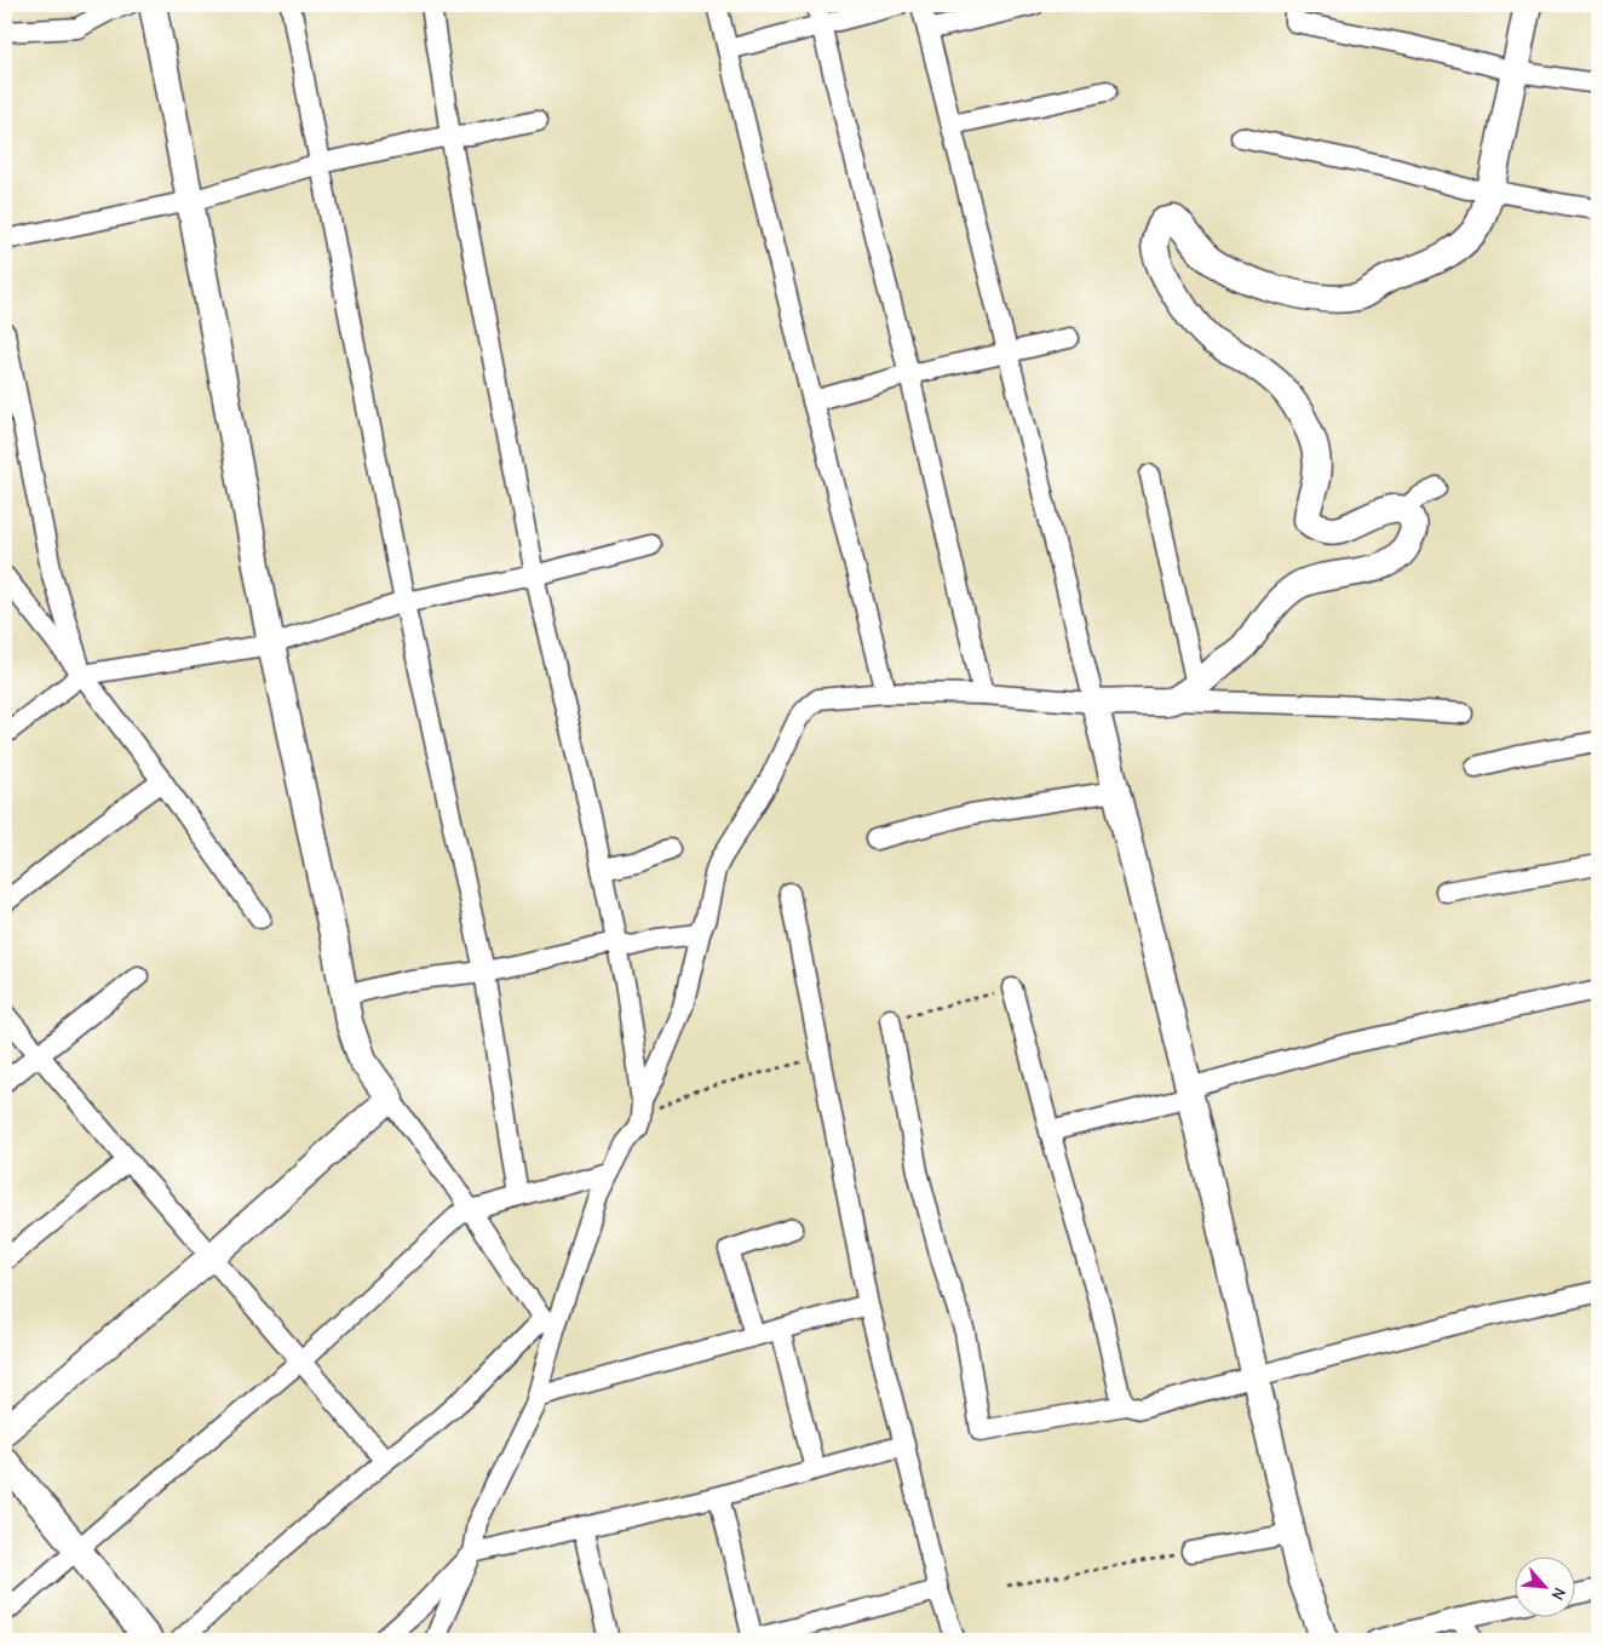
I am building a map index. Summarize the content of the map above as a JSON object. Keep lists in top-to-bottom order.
{
  "north": "bottom right"
}
